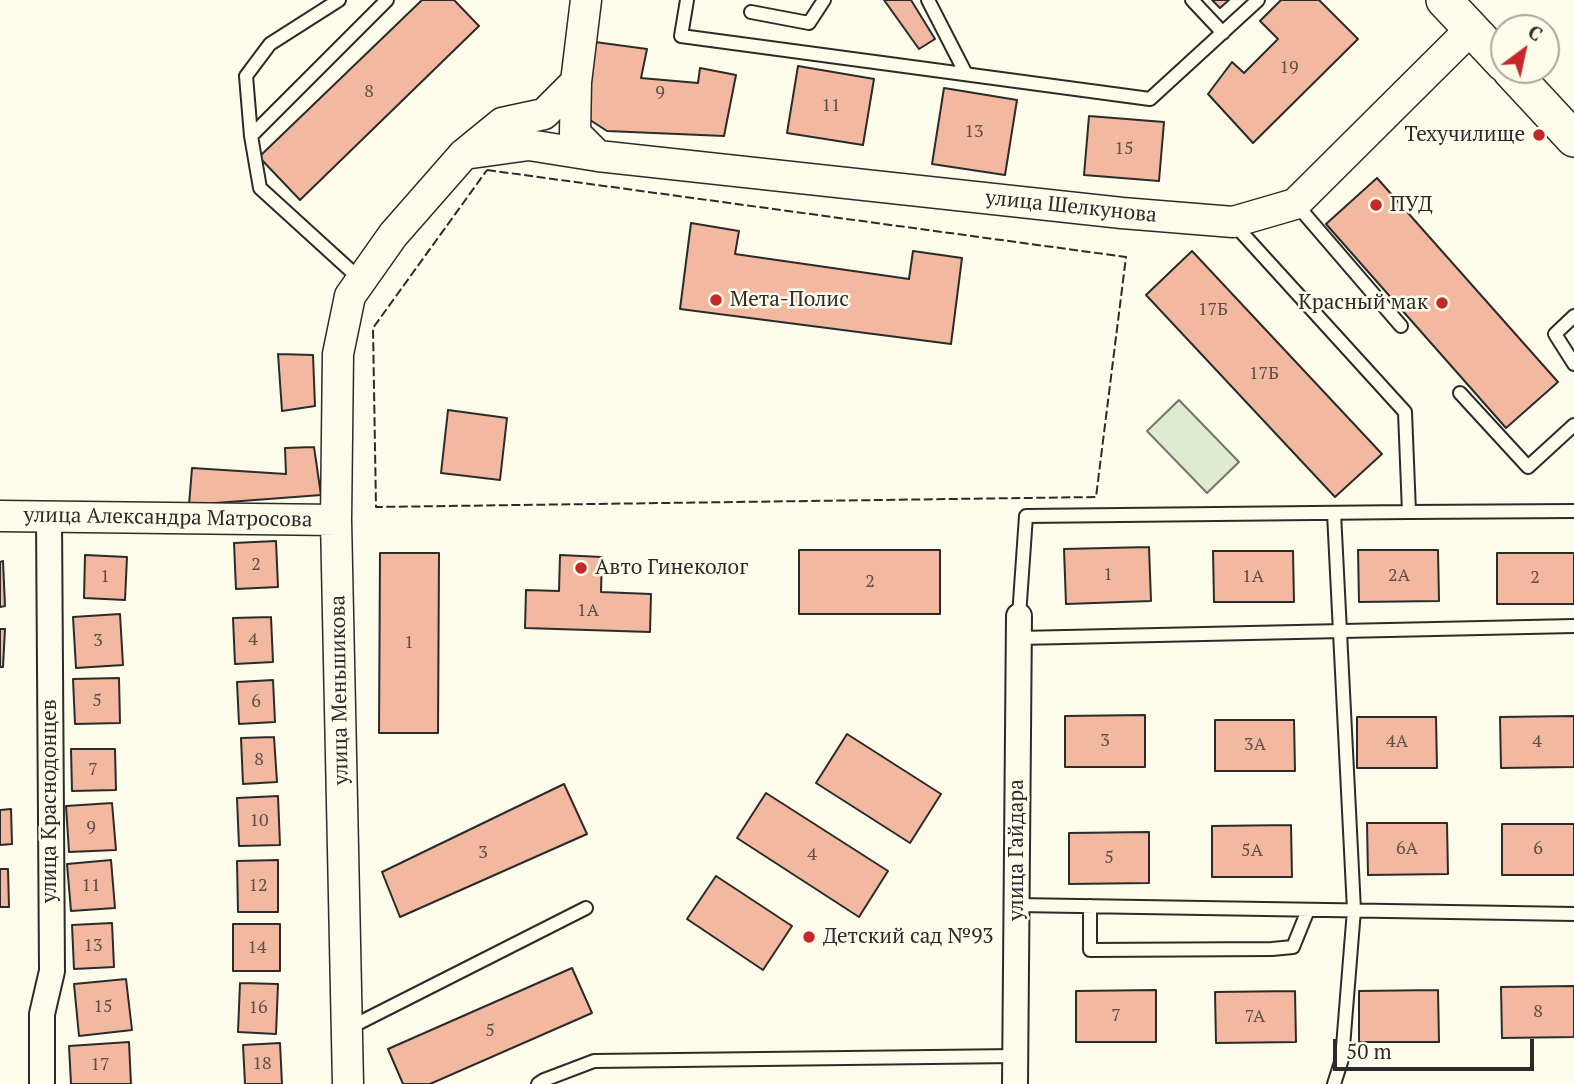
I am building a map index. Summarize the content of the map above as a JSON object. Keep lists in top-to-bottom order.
{
  "streets": {
    "street": [
      "улица Шелкунова",
      "улица Александра Матросова",
      "улица Меньшикова",
      "улица Краснодонцев",
      "улица Гайдара"
    ]
  },
  "crossings": [
    ["улица Александра Матросова", "улица Меньшикова"],
    ["улица Александра Матросова", "улица Краснодонцев"]
  ],
  "places": [
    "Техучилище",
    "ПУД",
    "Мета-Полис",
    "Красный мак",
    "Авто Гинеколог",
    "Детский сад №93"
  ],
  "house_numbers": [
    "19",
    "8",
    "9",
    "11",
    "13",
    "15",
    "17Б",
    "17Б",
    "2",
    "1",
    "2А",
    "1",
    "1А",
    "2",
    "2",
    "1А",
    "4",
    "3",
    "1",
    "5",
    "6",
    "3",
    "4А",
    "4",
    "3А",
    "8",
    "7",
    "10",
    "9",
    "6А",
    "6",
    "5А",
    "3",
    "4",
    "5",
    "11",
    "12",
    "13",
    "14",
    "15",
    "16",
    "8",
    "7",
    "7А",
    "5",
    "18",
    "17"
  ],
  "scale_bar": "50 m",
  "north": "top right"
}
